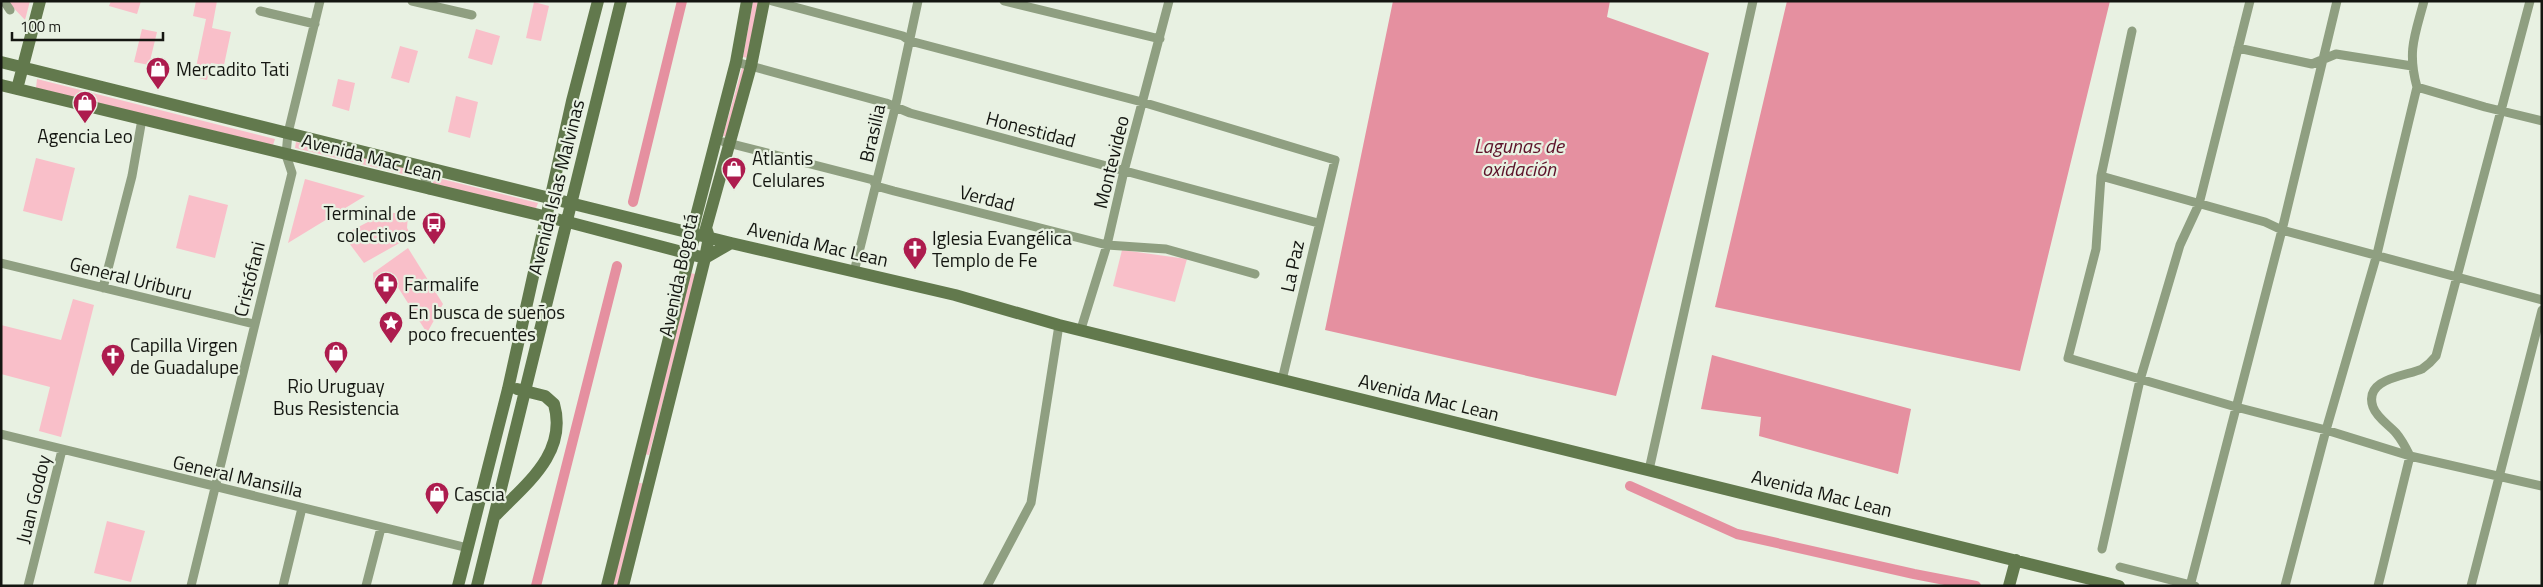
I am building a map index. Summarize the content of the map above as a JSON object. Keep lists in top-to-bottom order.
{
  "streets": {
    "main road": ["Avenida Mac Lean", "Avenida Islas Malvinas", "Avenida Bogotá"],
    "street": [
      "Honestidad",
      "Brasilia",
      "Montevideo",
      "Verdad",
      "La Paz",
      "General Uriburu",
      "Cristófani",
      "General Mansilla",
      "Juan Godoy"
    ]
  },
  "crossings": [
    ["Honestidad", "Brasilia"],
    ["Honestidad", "Montevideo"],
    ["Honestidad", "La Paz"],
    ["Honestidad", "Avenida Bogotá"],
    ["Brasilia", "Avenida Mac Lean"],
    ["Brasilia", "Verdad"],
    ["Avenida Mac Lean", "Montevideo"],
    ["Avenida Mac Lean", "Avenida Islas Malvinas"],
    ["Avenida Mac Lean", "La Paz"],
    ["Avenida Mac Lean", "Avenida Bogotá"],
    ["Avenida Mac Lean", "Cristófani"],
    ["Montevideo", "Verdad"],
    ["Montevideo", "La Paz"],
    ["Avenida Islas Malvinas", "General Mansilla"],
    ["Verdad", "Avenida Bogotá"],
    ["General Uriburu", "Cristófani"],
    ["Cristófani", "General Mansilla"],
    ["General Mansilla", "Juan Godoy"]
  ],
  "water": ["Lagunas de oxidación"],
  "places": {
    "shop": [
      "Mercadito Tati",
      "Agencia Leo",
      "Atlantis Celulares",
      "Rio Uruguay Bus Resistencia",
      "Cascia"
    ],
    "bus stop": ["Terminal de colectivos"],
    "church": ["Iglesia Evangélica Templo de Fe", "Capilla Virgen de Guadalupe"],
    "pharmacy": ["Farmalife"],
    "place": ["En busca de sueños poco frecuentes"]
  },
  "scale_bar": "100 m"
}
